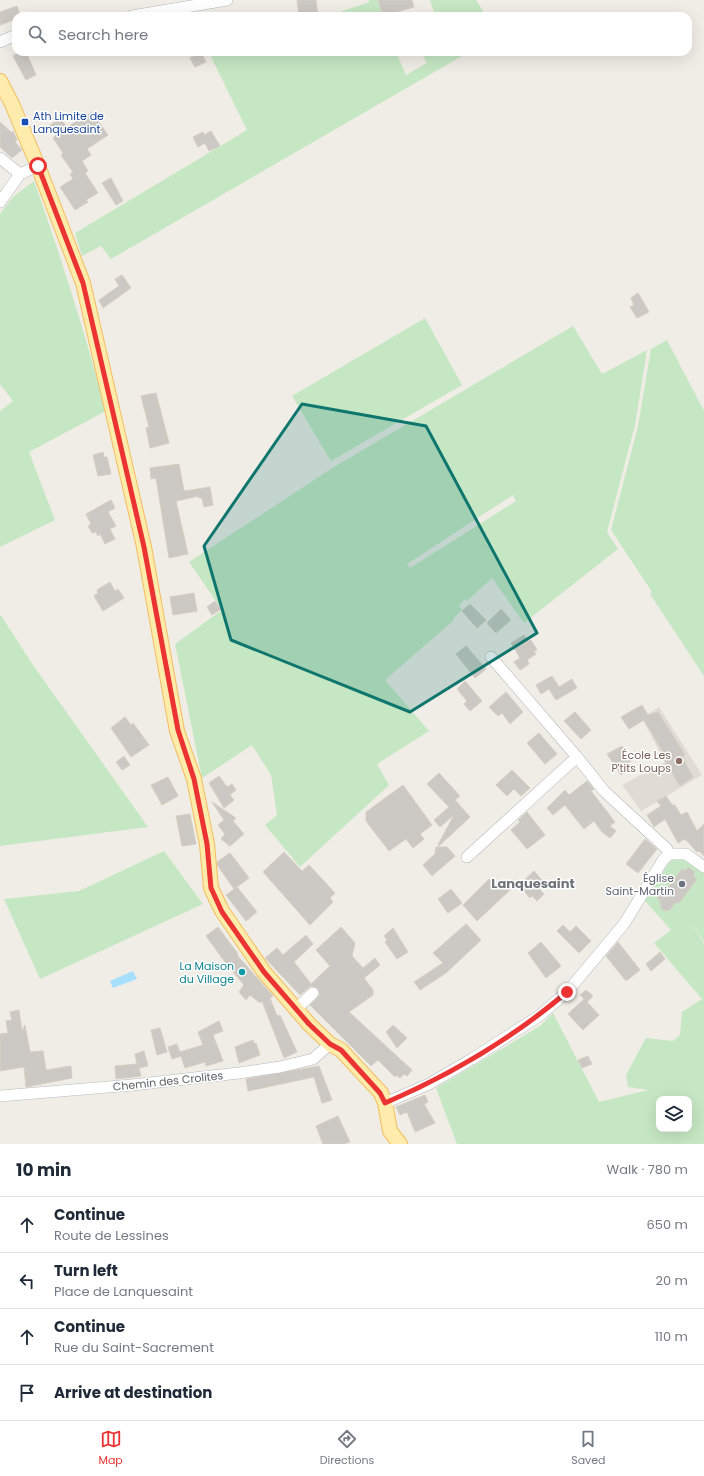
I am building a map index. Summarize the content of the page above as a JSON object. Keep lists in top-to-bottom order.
{
  "streets": {
    "street": ["Chemin des Crolites"]
  },
  "districts": ["Lanquesaint"],
  "places": {
    "transit": ["Ath Limite de Lanquesaint"],
    "other": ["École Les P'tits Loups", "Église Saint-Martin", "La Maison du Village"]
  },
  "page": {
    "search": "Search here",
    "heading": ["10 min", "Walk · 780 m"],
    "list": [
      ["Continue", "Route de Lessines", "650 m"],
      ["Turn left", "Place de Lanquesaint", "20 m"],
      ["Continue", "Rue du Saint-Sacrement", "110 m"],
      "Arrive at destination"
    ],
    "nav": ["Map", "Directions", "Saved"]
  }
}
